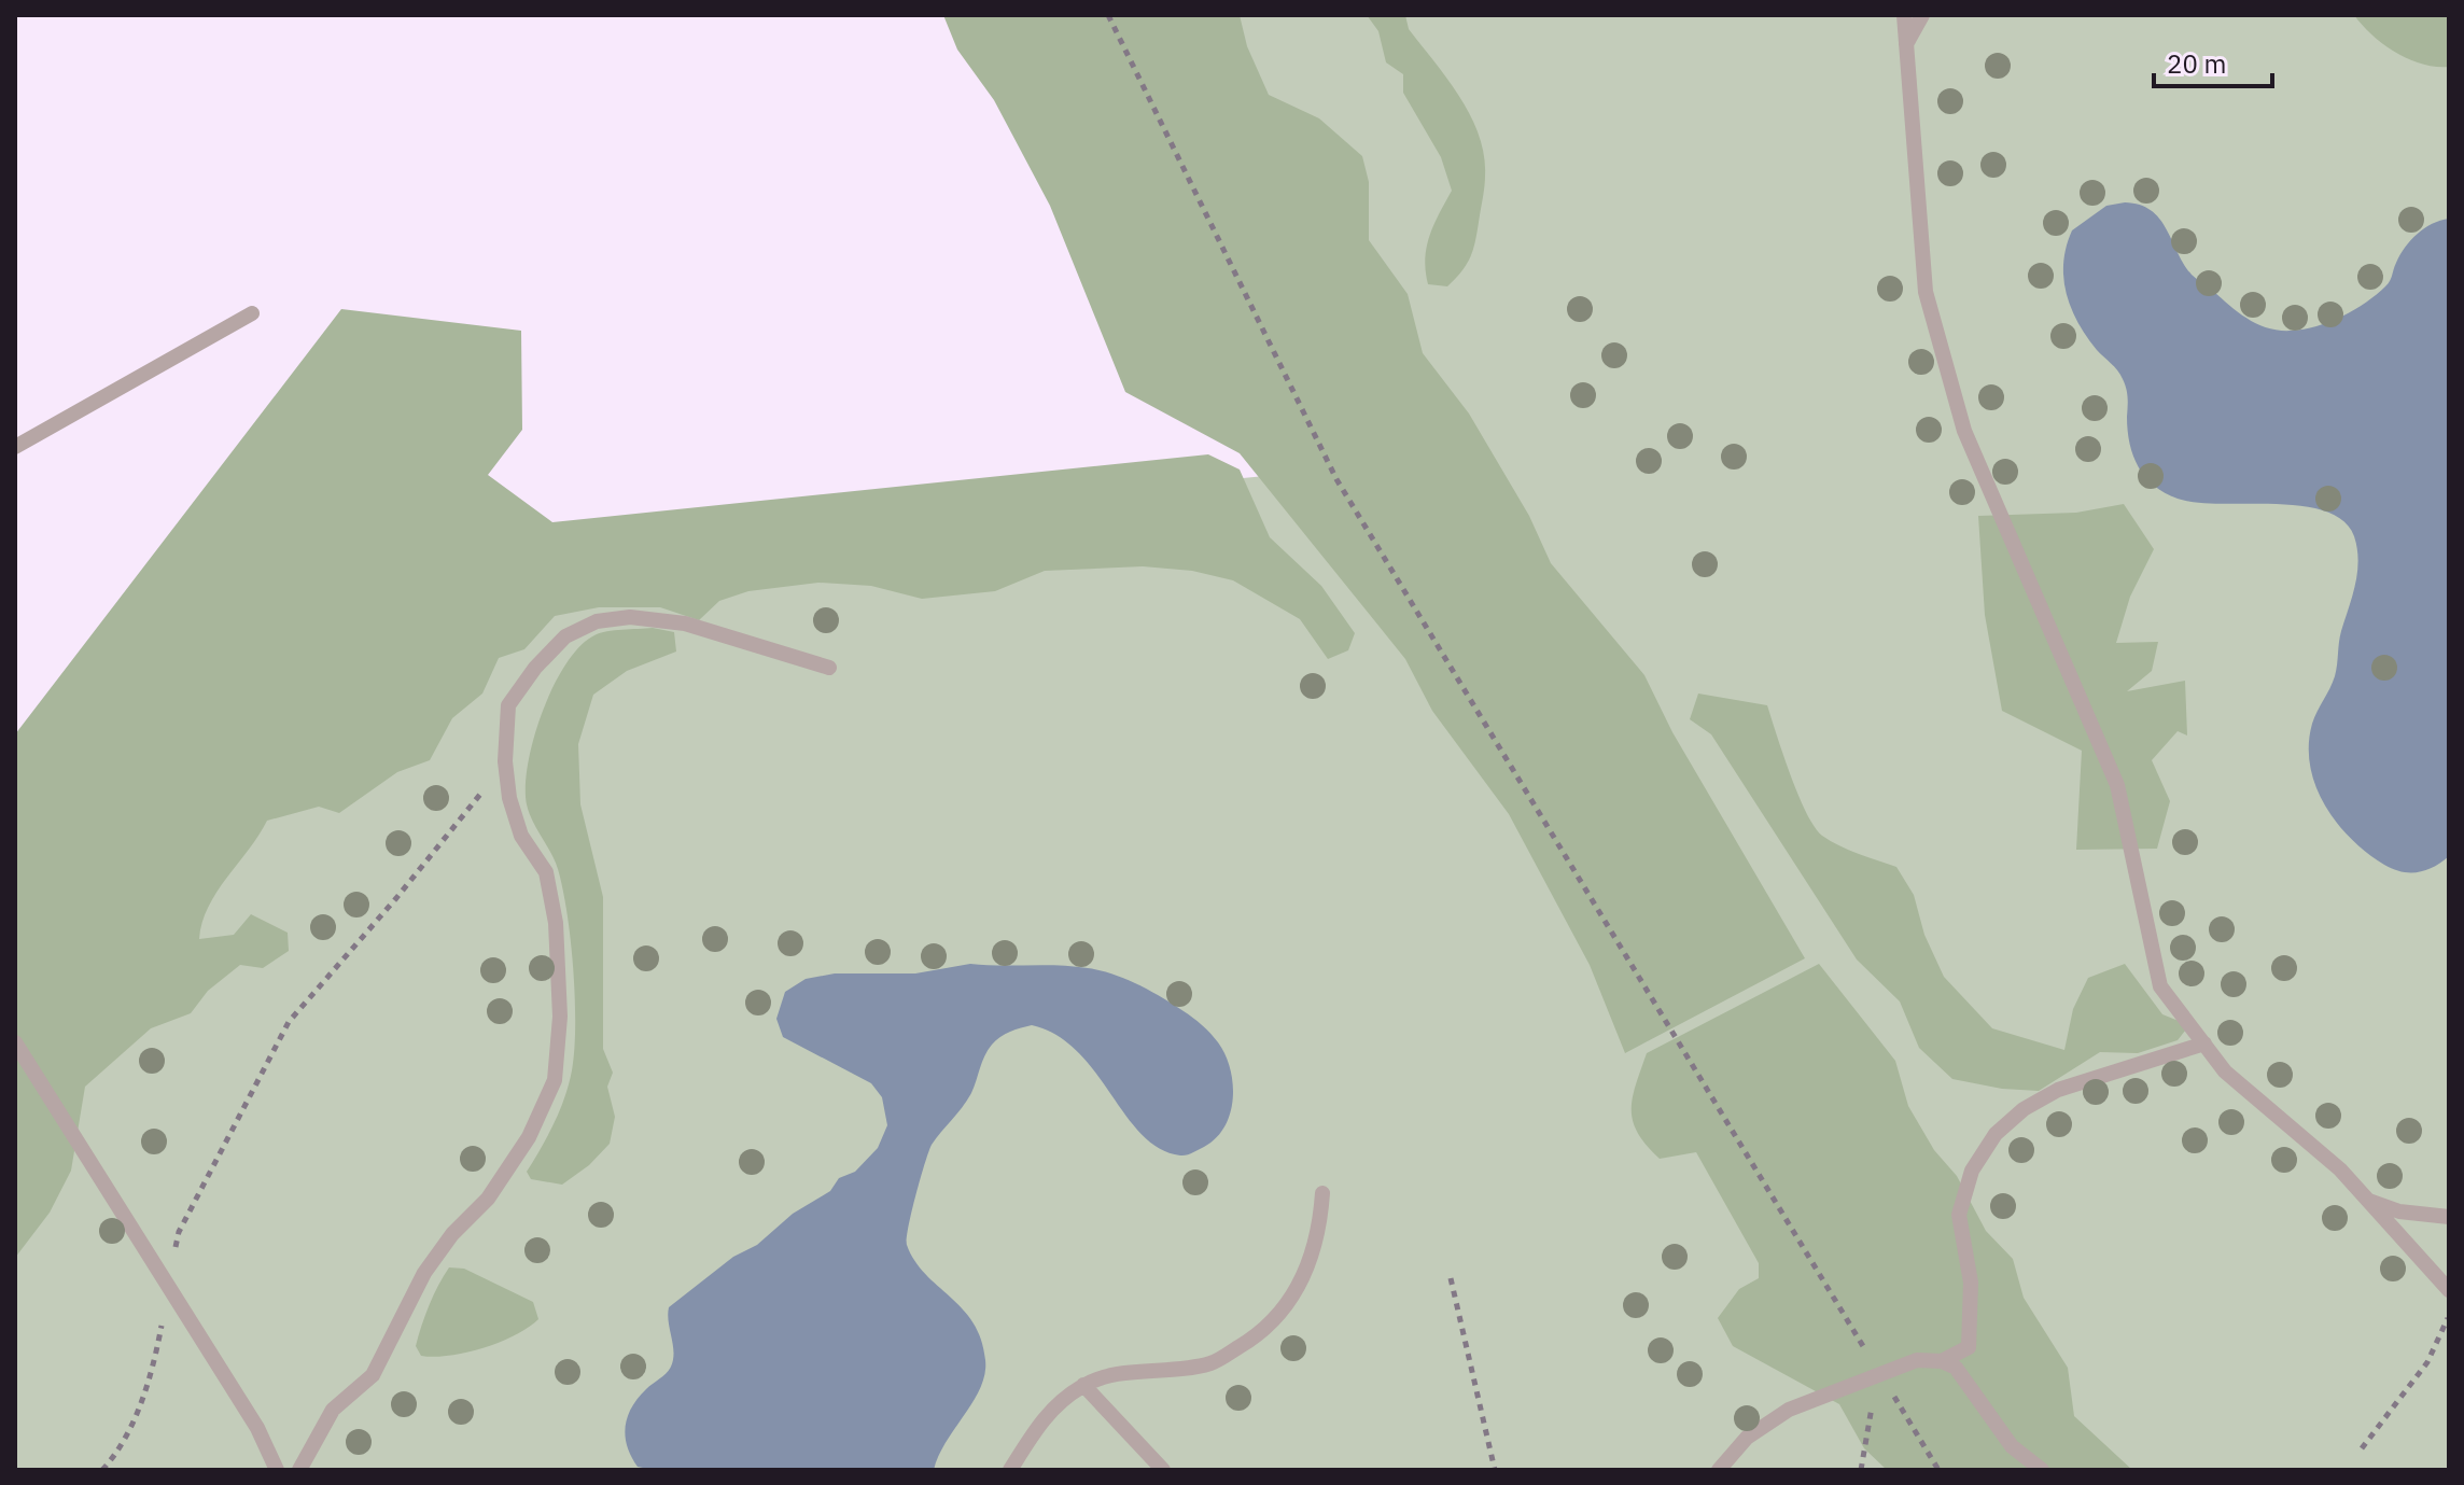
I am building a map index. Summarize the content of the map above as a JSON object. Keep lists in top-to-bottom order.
{
  "scale_bar": "20 m"
}
